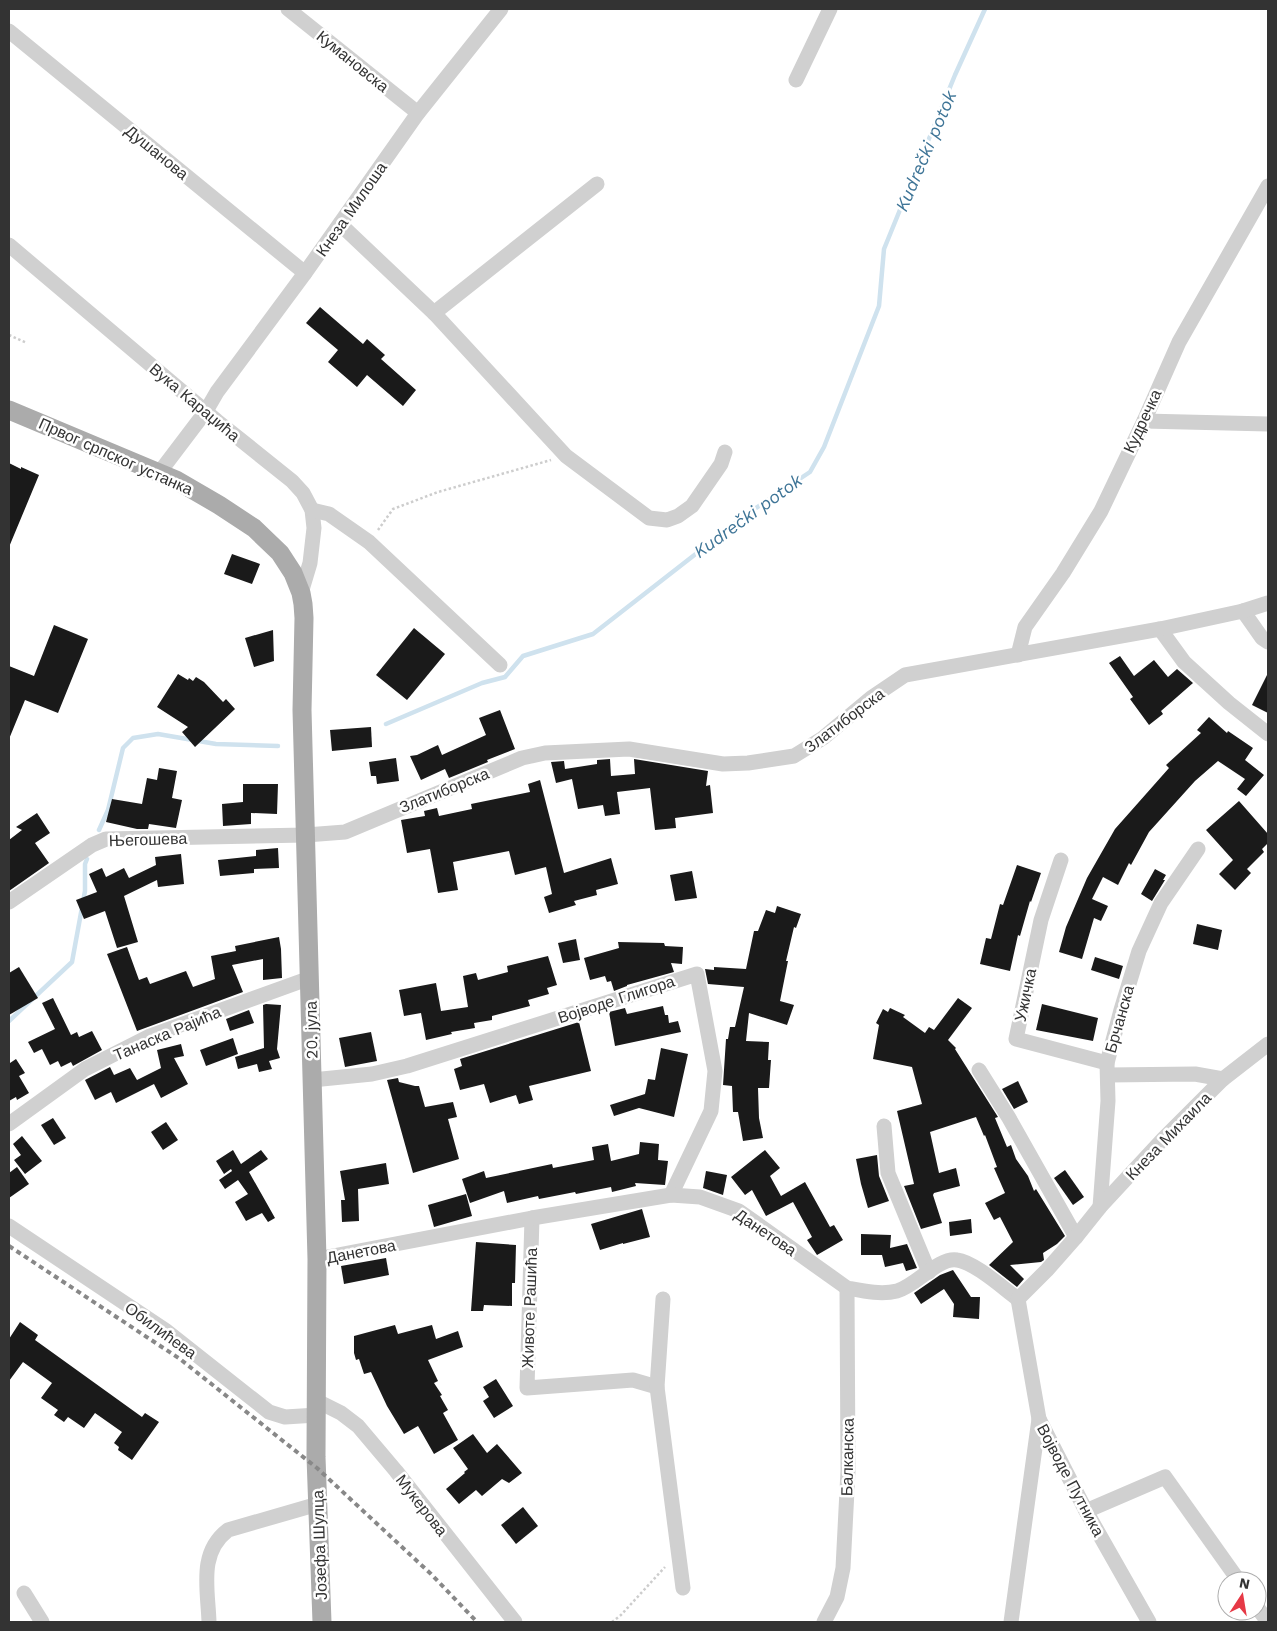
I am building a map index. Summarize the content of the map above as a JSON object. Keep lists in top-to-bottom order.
{
  "streets": {
    "main road": ["Првог српског устанка", "20. јула", "Јозефа Шулца"],
    "street": [
      "Кумановска",
      "Душанова",
      "Кнеза Милоша",
      "Вука Караџића",
      "Кудречка",
      "Златиборска",
      "Његошева",
      "Ужичка",
      "Војводе Глигора",
      "Брчанска",
      "Танаска Рајића",
      "Кнеза Михаила",
      "Данетова",
      "Животе Рашића",
      "Обилићева",
      "Балканска",
      "Војводе Путника",
      "Мукерова"
    ]
  },
  "crossings": [
    ["Кумановска", "Кнеза Милоша"],
    ["Душанова", "Кнеза Милоша"],
    ["Кнеза Милоша", "Вука Караџића"],
    ["Кнеза Милоша", "Првог српског устанка"],
    ["Вука Караџића", "Првог српског устанка"],
    ["Вука Караџића", "20. јула"],
    ["Кудречка", "Златиборска"],
    ["Првог српског устанка", "20. јула"],
    ["Златиборска", "Његошева"],
    ["Златиборска", "20. јула"],
    ["Његошева", "20. јула"],
    ["Ужичка", "Брчанска"],
    ["Војводе Глигора", "20. јула"],
    ["Војводе Глигора", "Данетова"],
    ["Брчанска", "Кнеза Михаила"],
    ["20. јула", "Танаска Рајића"],
    ["20. јула", "Данетова"],
    ["20. јула", "Обилићева"],
    ["20. јула", "Мукерова"],
    ["20. јула", "Јозефа Шулца"],
    ["Данетова", "Животе Рашића"],
    ["Данетова", "Балканска"],
    ["Данетова", "Војводе Путника"],
    ["Обилићева", "Мукерова"]
  ],
  "water": ["Kudrečki potok"],
  "north": "top"
}
